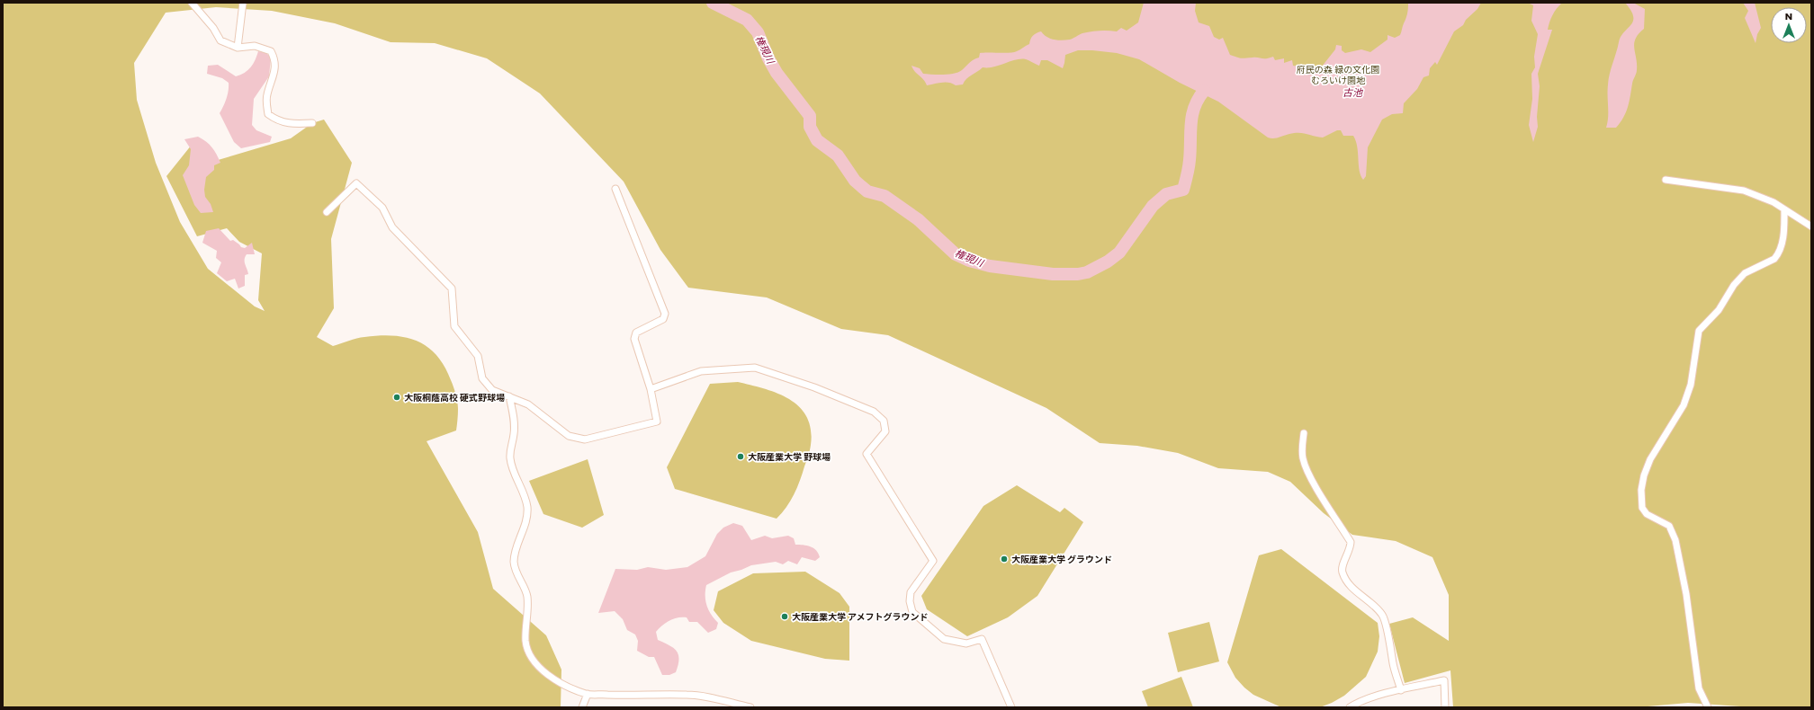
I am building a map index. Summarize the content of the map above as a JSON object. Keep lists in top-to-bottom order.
{
  "water": ["権現川", "古池"],
  "parks": ["府民の森 緑の文化園 むろいけ園地"],
  "places": [
    "大阪桐蔭高校 硬式野球場",
    "大阪産業大学 野球場",
    "大阪産業大学 グラウンド",
    "大阪産業大学 アメフトグラウンド"
  ],
  "north": "top"
}
